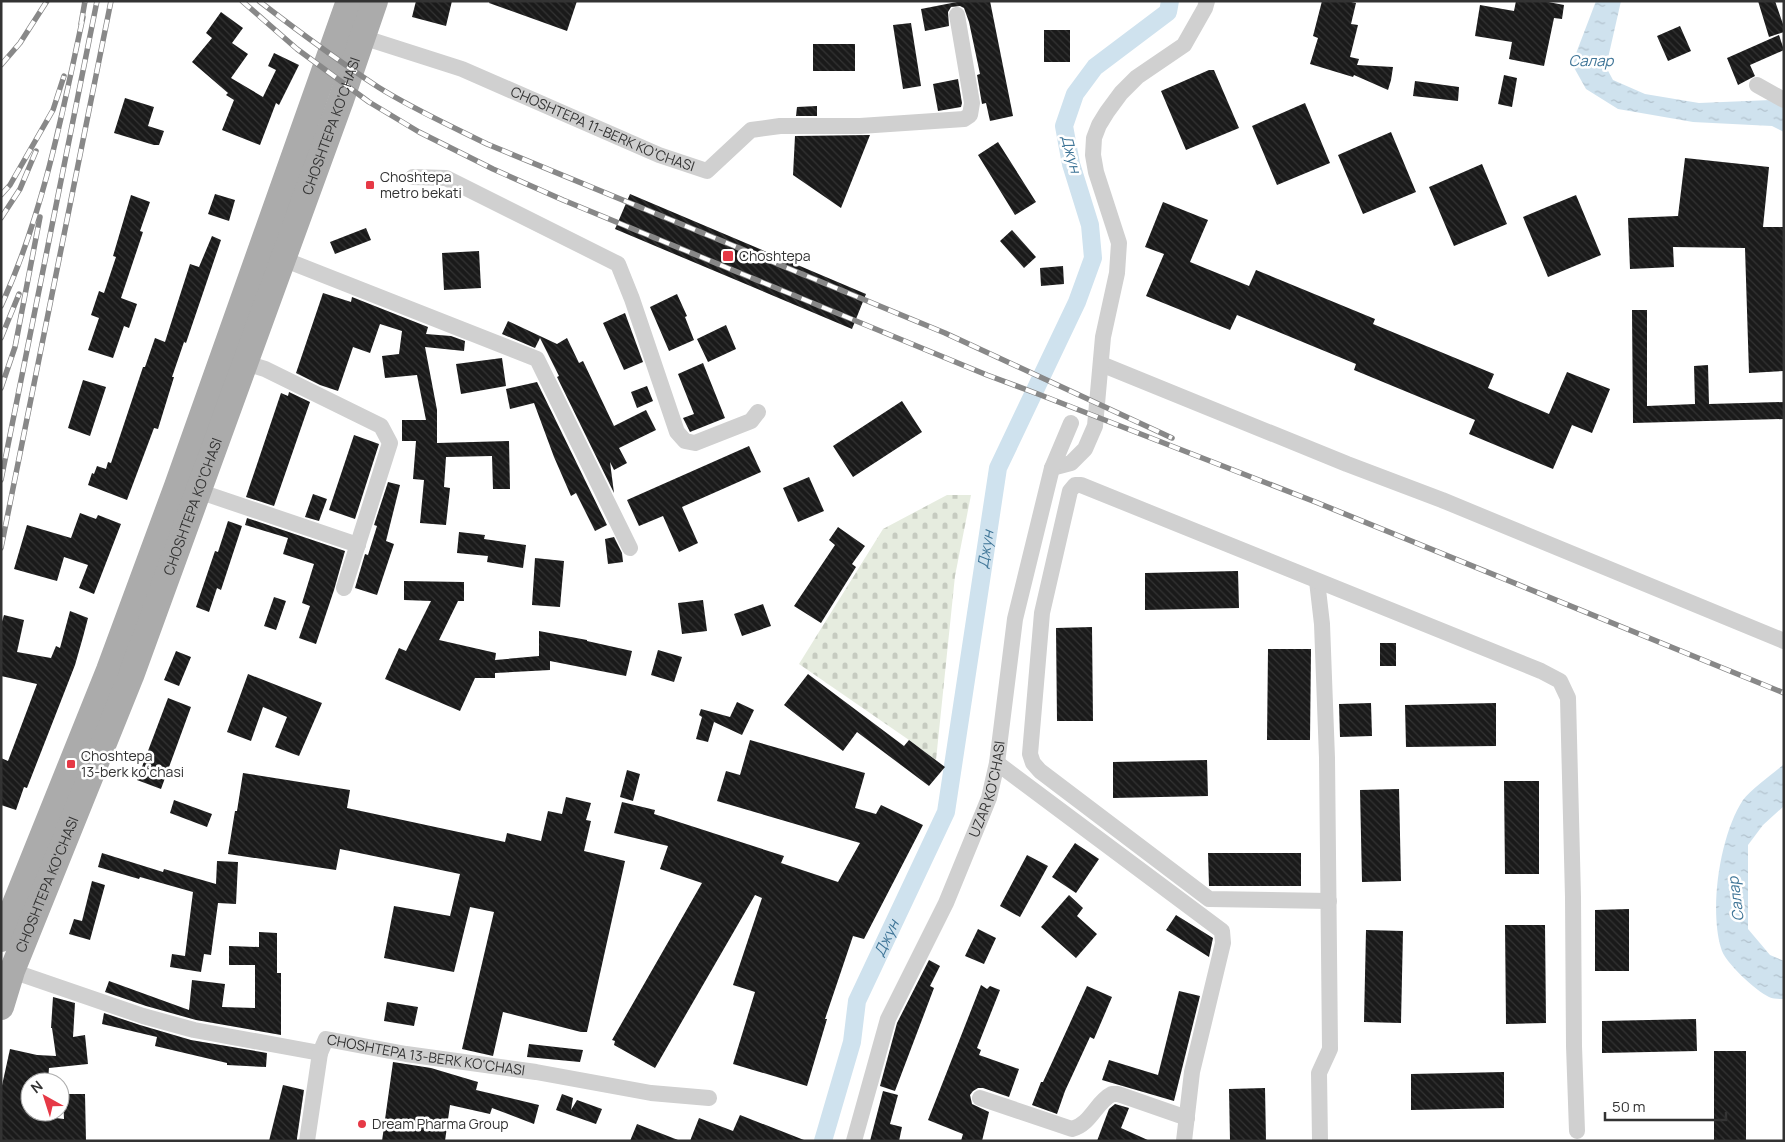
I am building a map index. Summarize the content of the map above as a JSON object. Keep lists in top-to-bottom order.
{
  "streets": {
    "main road": ["CHOSHTEPA KO'CHASI"],
    "street": ["CHOSHTEPA 11-BERK KO'CHASI", "UZAR KO'CHASI", "CHOSHTEPA 13-BERK KO'CHASI"]
  },
  "crossings": [
    ["CHOSHTEPA KO'CHASI", "CHOSHTEPA 11-BERK KO'CHASI"],
    ["CHOSHTEPA KO'CHASI", "CHOSHTEPA 13-BERK KO'CHASI"]
  ],
  "water": ["Салар", "Джун"],
  "places": {
    "transit": ["Choshtepa metro bekati", "Choshtepa", "Choshtepa 13-berk koʻchasi"],
    "other": ["Dream Pharma Group"]
  },
  "scale_bar": "50 m",
  "north": "top left"
}
